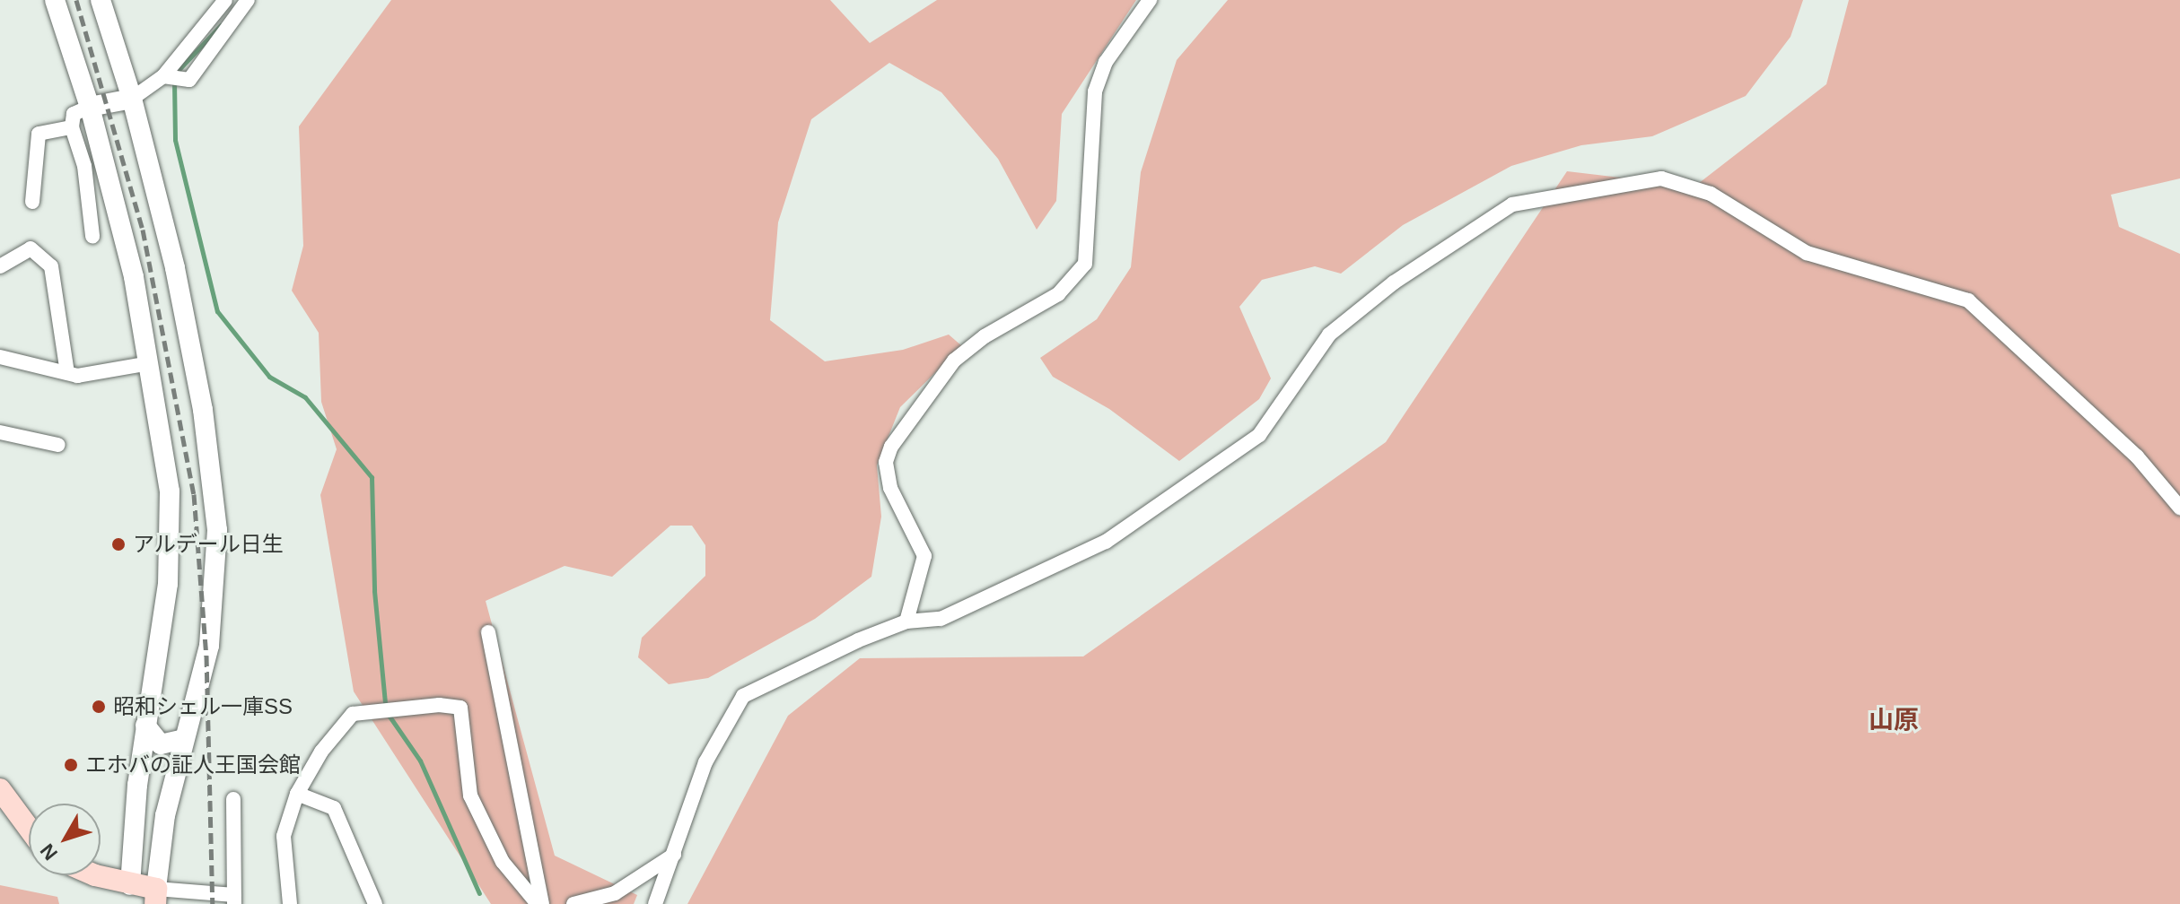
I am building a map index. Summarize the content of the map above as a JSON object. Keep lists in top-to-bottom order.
{
  "districts": ["山原"],
  "places": ["アルデール日生", "昭和シェル一庫SS", "エホバの証人王国会館"],
  "north": "bottom left"
}
